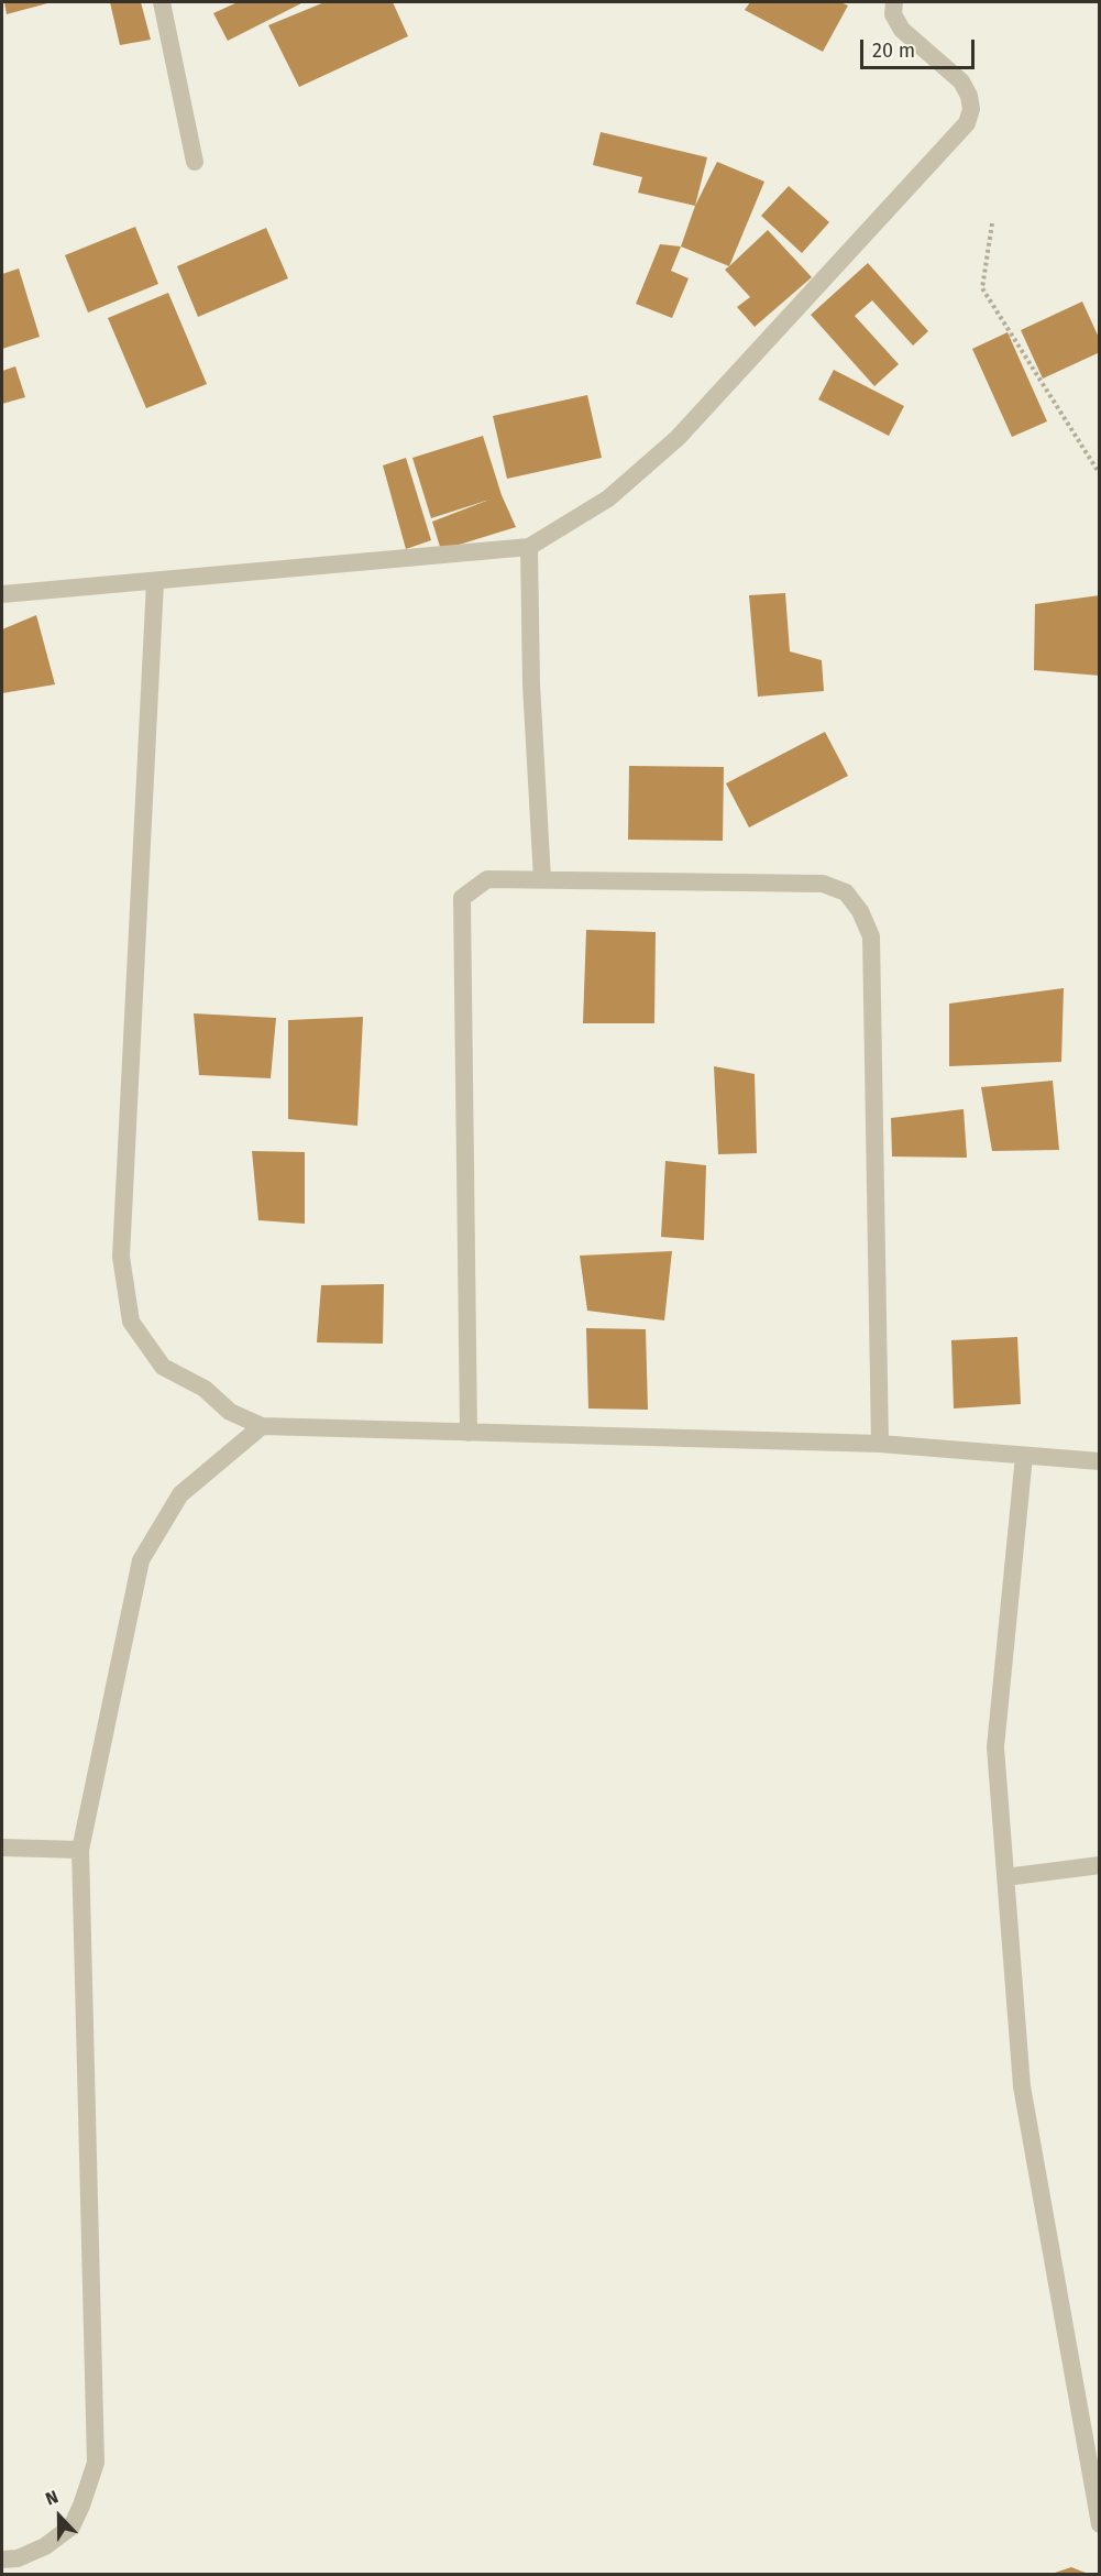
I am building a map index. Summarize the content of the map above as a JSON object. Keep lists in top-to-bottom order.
{
  "scale_bar": "20 m",
  "north": "top"
}
